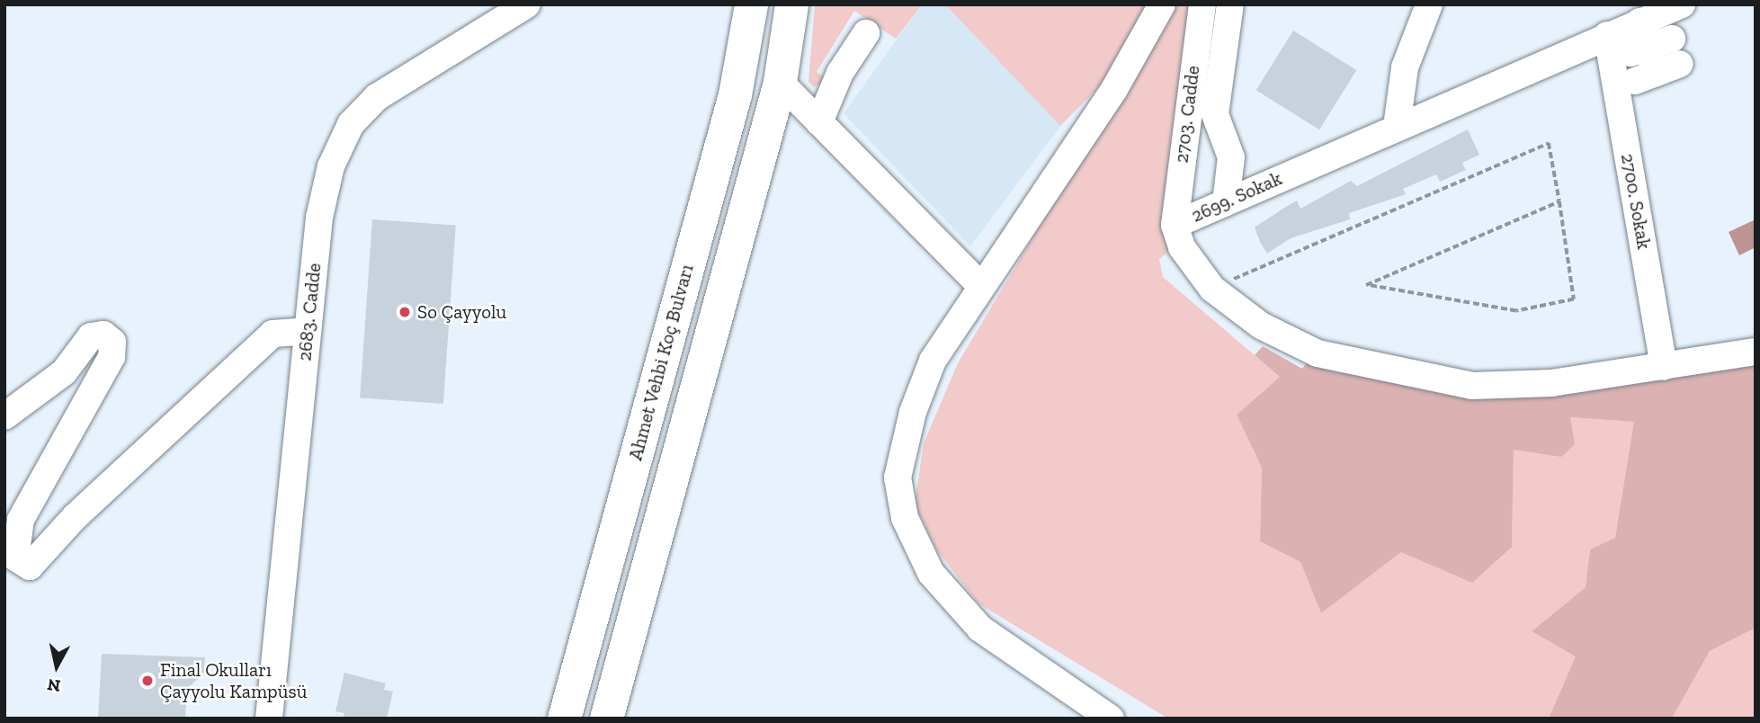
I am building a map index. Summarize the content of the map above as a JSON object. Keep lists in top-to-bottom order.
{
  "streets": {
    "main road": ["Ahmet Vehbi Koç Bulvarı"],
    "street": [
      "2703. Cadde",
      "2699. Sokak",
      "2700. Sokak",
      "2683. Cadde"
    ]
  },
  "crossings": [
    ["2703. Cadde", "2699. Sokak"],
    ["2699. Sokak", "2700. Sokak"]
  ],
  "places": ["So Çayyolu", "Final Okulları Çayyolu Kampüsü"],
  "north": "bottom"
}
